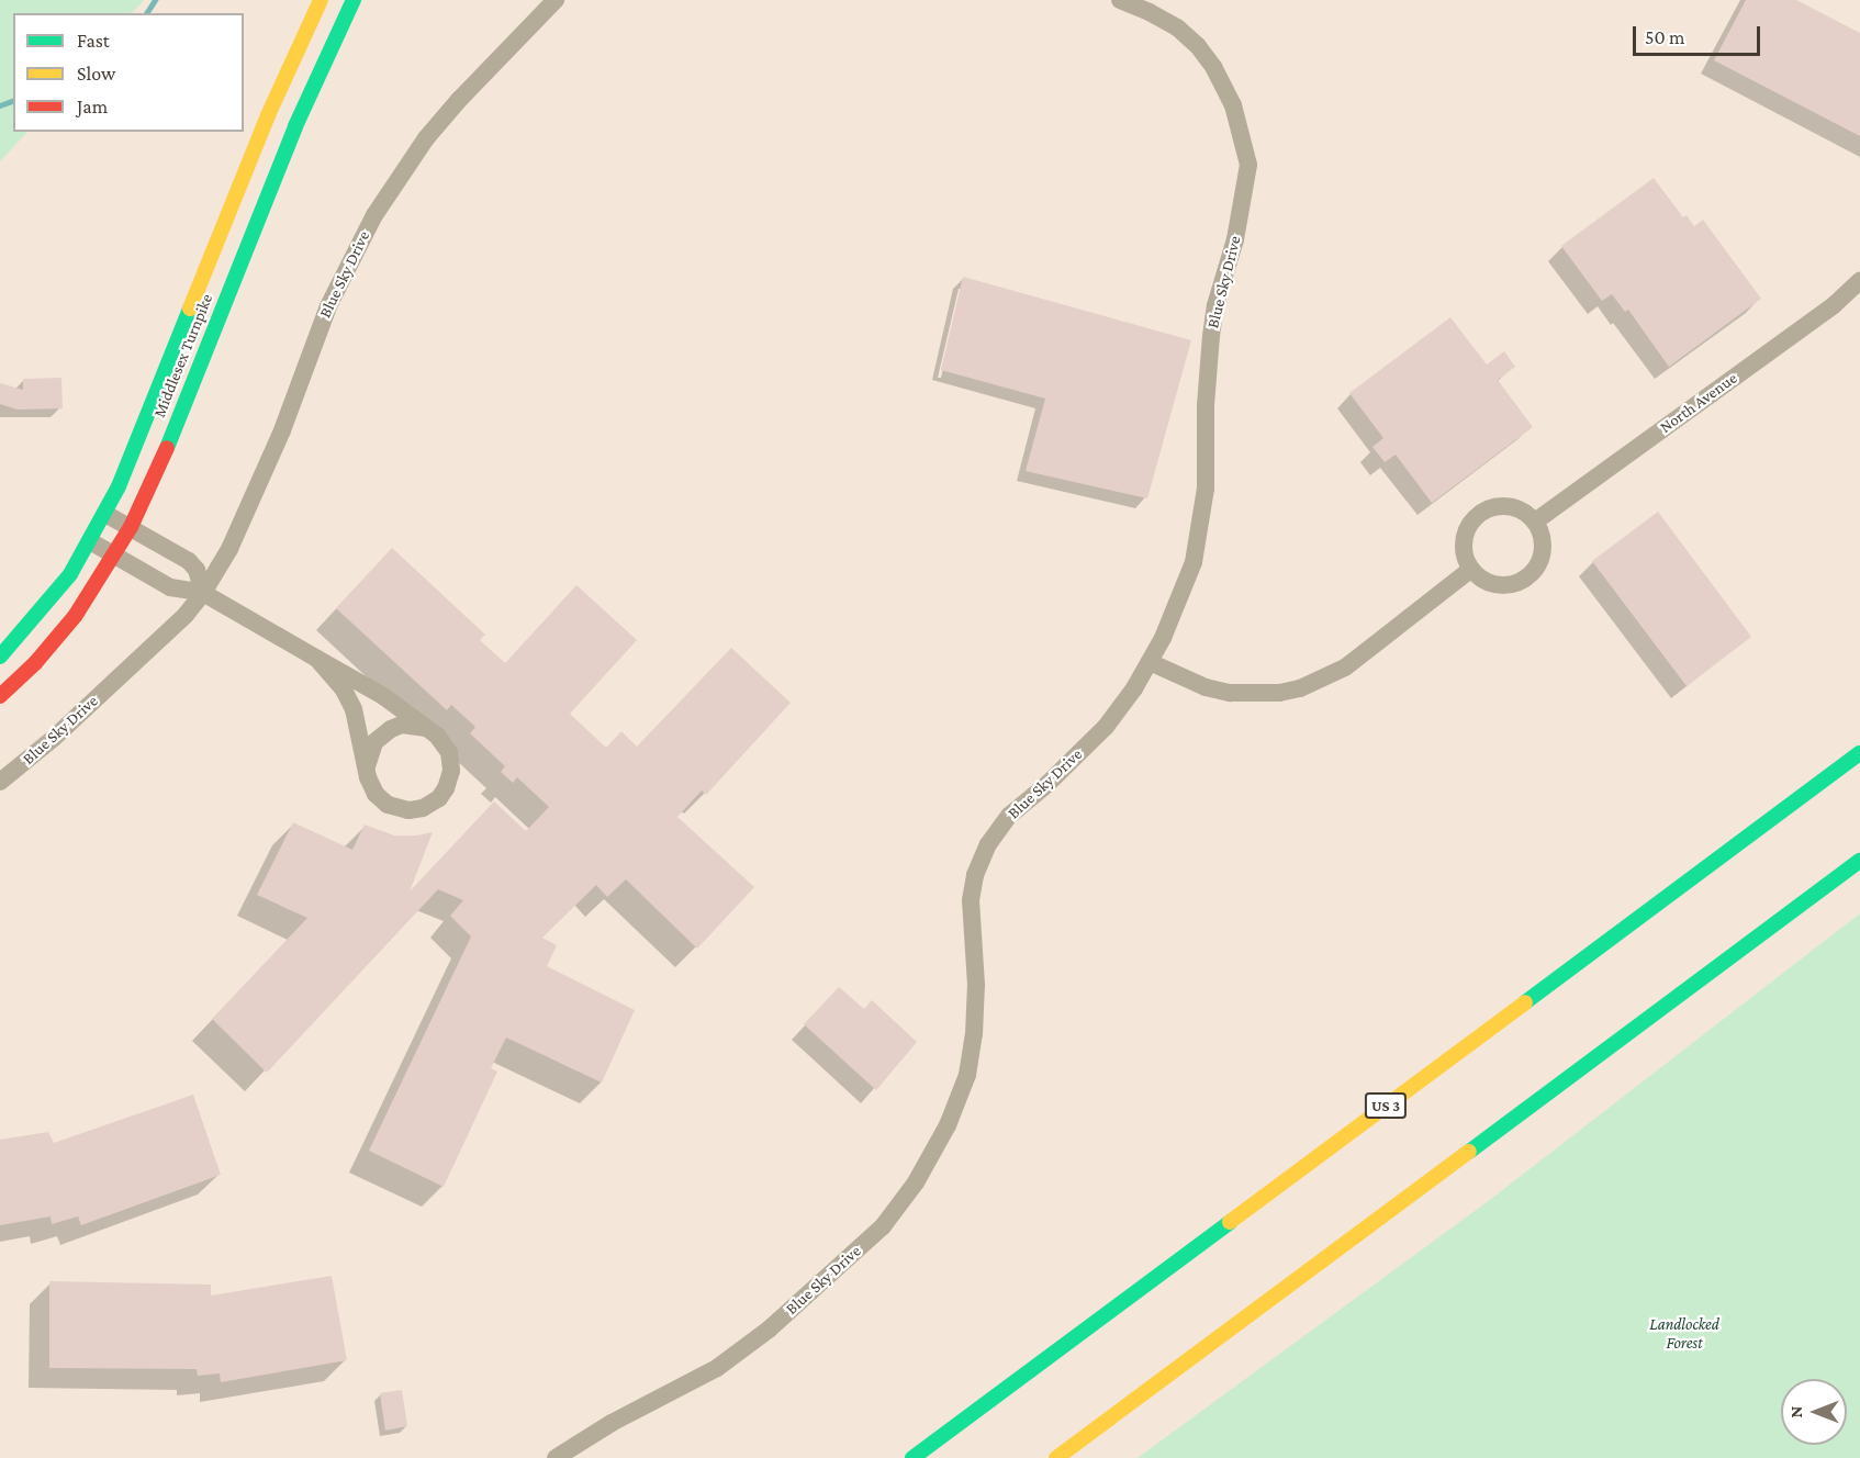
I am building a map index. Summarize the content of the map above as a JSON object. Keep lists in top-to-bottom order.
{
  "streets": {
    "main road": ["Middlesex Turnpike", "US 3"],
    "street": ["Blue Sky Drive", "North Avenue"]
  },
  "parks": ["Landlocked Forest"],
  "legend": ["Fast", "Slow", "Jam"],
  "scale_bar": "50 m",
  "north": "left"
}
